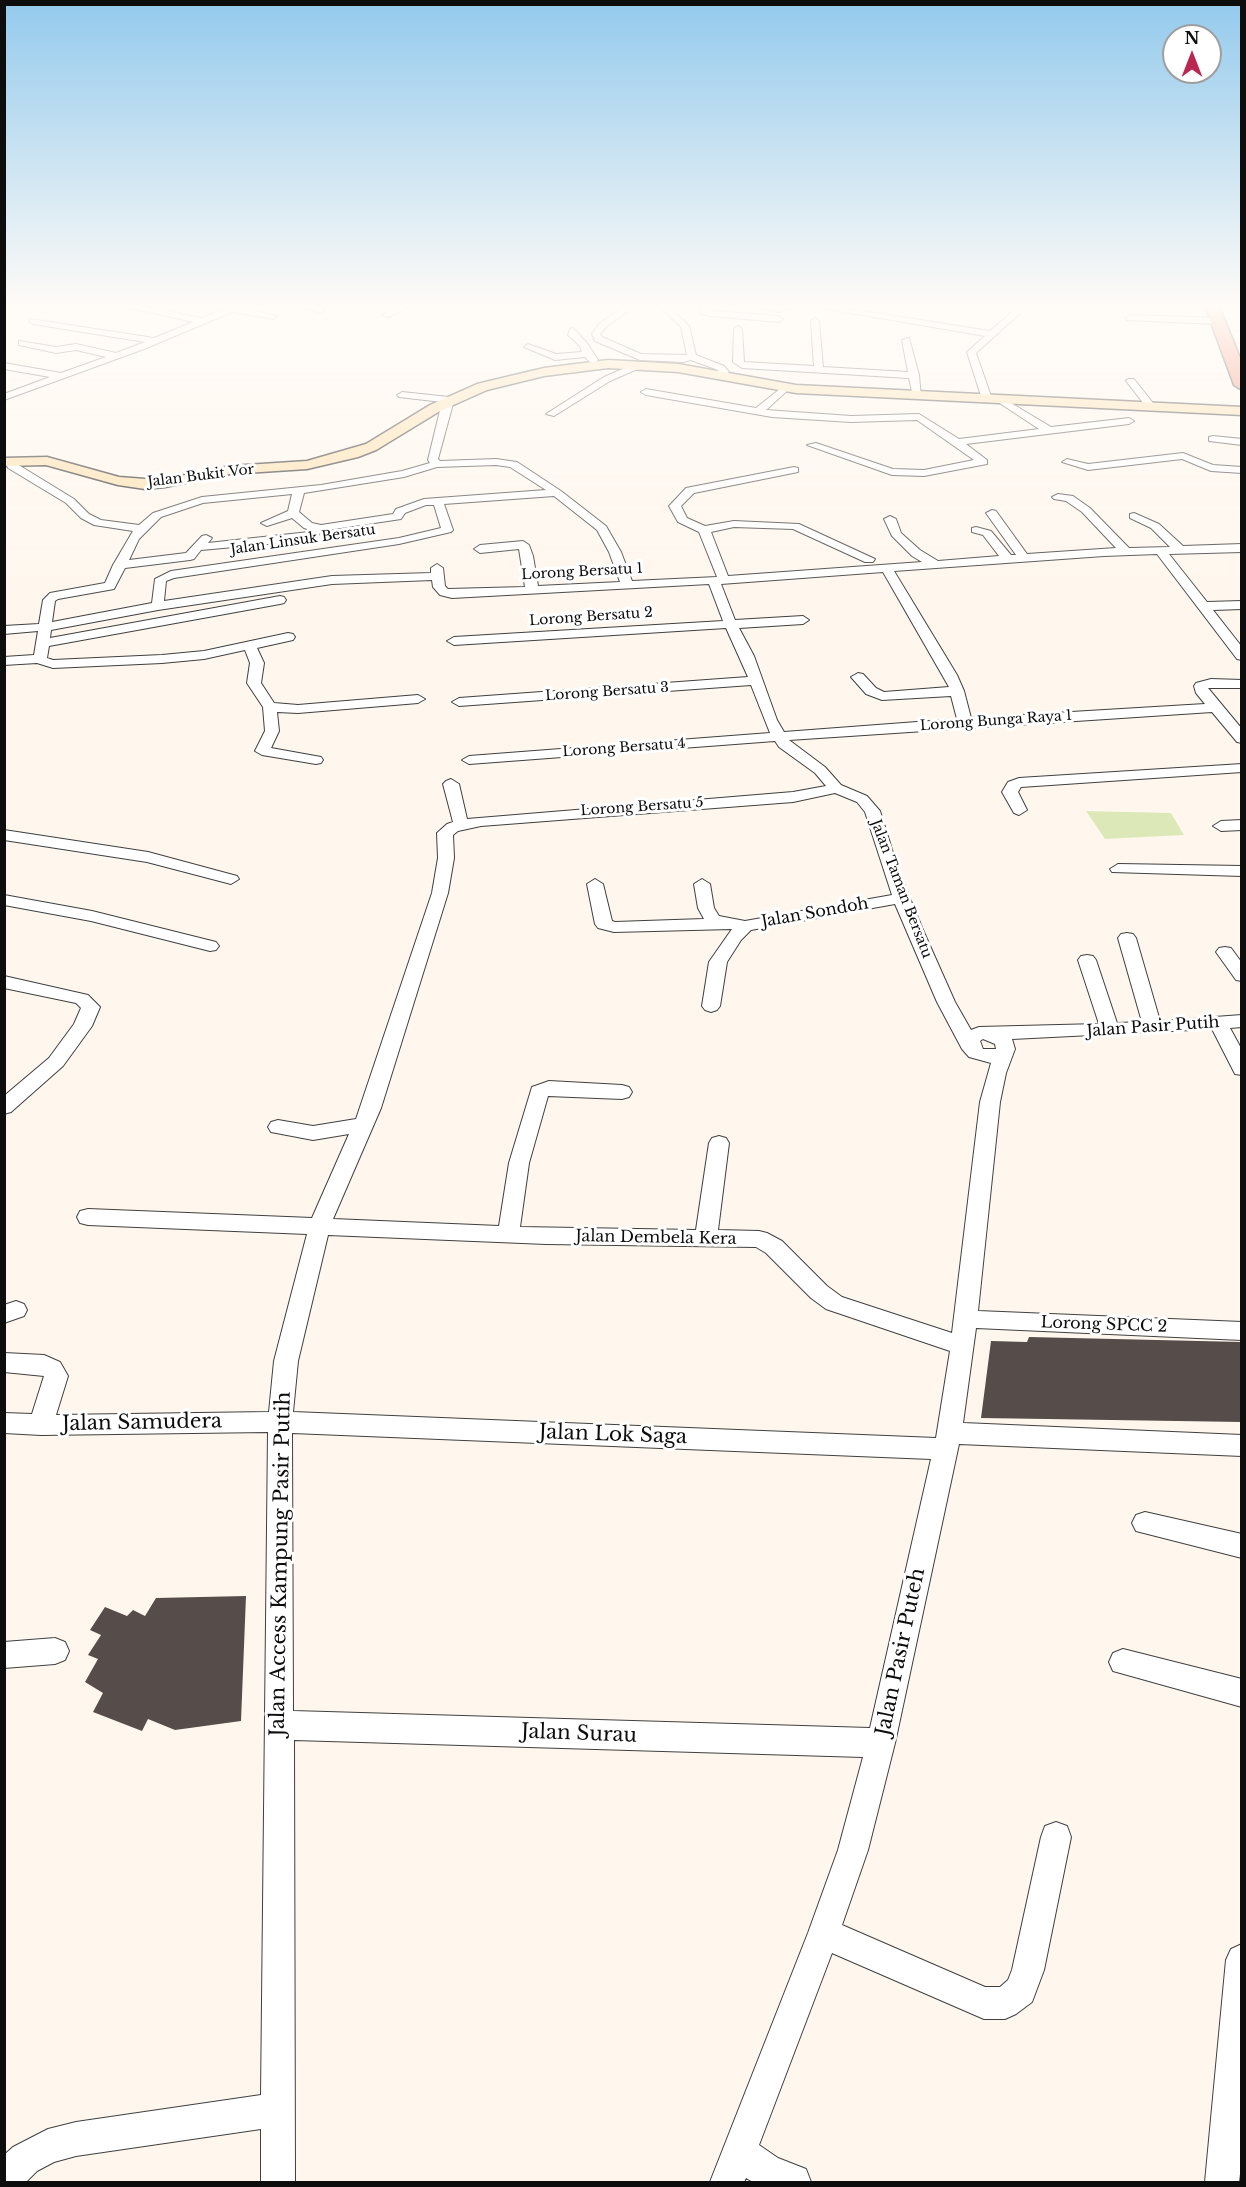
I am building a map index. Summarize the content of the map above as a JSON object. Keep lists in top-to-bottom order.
{
  "streets": {
    "street": [
      "Jalan Bukit Vor",
      "Jalan Linsuk Bersatu",
      "Lorong Bersatu 1",
      "Lorong Bersatu 2",
      "Lorong Bersatu 3",
      "Lorong Bunga Raya 1",
      "Lorong Bersatu 4",
      "Lorong Bersatu 5",
      "Jalan Taman Bersatu",
      "Jalan Sondoh",
      "Jalan Pasir Putih",
      "Jalan Dembela Kera",
      "Lorong SPCC 2",
      "Jalan Samudera",
      "Jalan Lok Saga",
      "Jalan Access Kampung Pasir Putih",
      "Jalan Pasir Puteh",
      "Jalan Surau"
    ]
  },
  "crossings": [
    ["Jalan Linsuk Bersatu", "Lorong Bersatu 1"],
    ["Lorong Bersatu 1", "Jalan Taman Bersatu"],
    ["Lorong Bersatu 2", "Jalan Taman Bersatu"],
    ["Lorong Bersatu 3", "Jalan Taman Bersatu"],
    ["Lorong Bunga Raya 1", "Lorong Bersatu 4"],
    ["Lorong Bunga Raya 1", "Jalan Taman Bersatu"],
    ["Lorong Bersatu 4", "Jalan Taman Bersatu"],
    ["Lorong Bersatu 5", "Jalan Taman Bersatu"],
    ["Lorong Bersatu 5", "Jalan Access Kampung Pasir Putih"],
    ["Jalan Taman Bersatu", "Jalan Sondoh"],
    ["Jalan Taman Bersatu", "Jalan Pasir Putih"],
    ["Jalan Taman Bersatu", "Jalan Pasir Puteh"],
    ["Jalan Pasir Putih", "Jalan Pasir Puteh"],
    ["Jalan Dembela Kera", "Lorong SPCC 2"],
    ["Jalan Dembela Kera", "Jalan Access Kampung Pasir Putih"],
    ["Jalan Dembela Kera", "Jalan Pasir Puteh"],
    ["Lorong SPCC 2", "Jalan Pasir Puteh"],
    ["Jalan Samudera", "Jalan Lok Saga"],
    ["Jalan Samudera", "Jalan Access Kampung Pasir Putih"],
    ["Jalan Lok Saga", "Jalan Access Kampung Pasir Putih"],
    ["Jalan Lok Saga", "Jalan Pasir Puteh"],
    ["Jalan Access Kampung Pasir Putih", "Jalan Surau"],
    ["Jalan Pasir Puteh", "Jalan Surau"]
  ],
  "north": "top"
}
